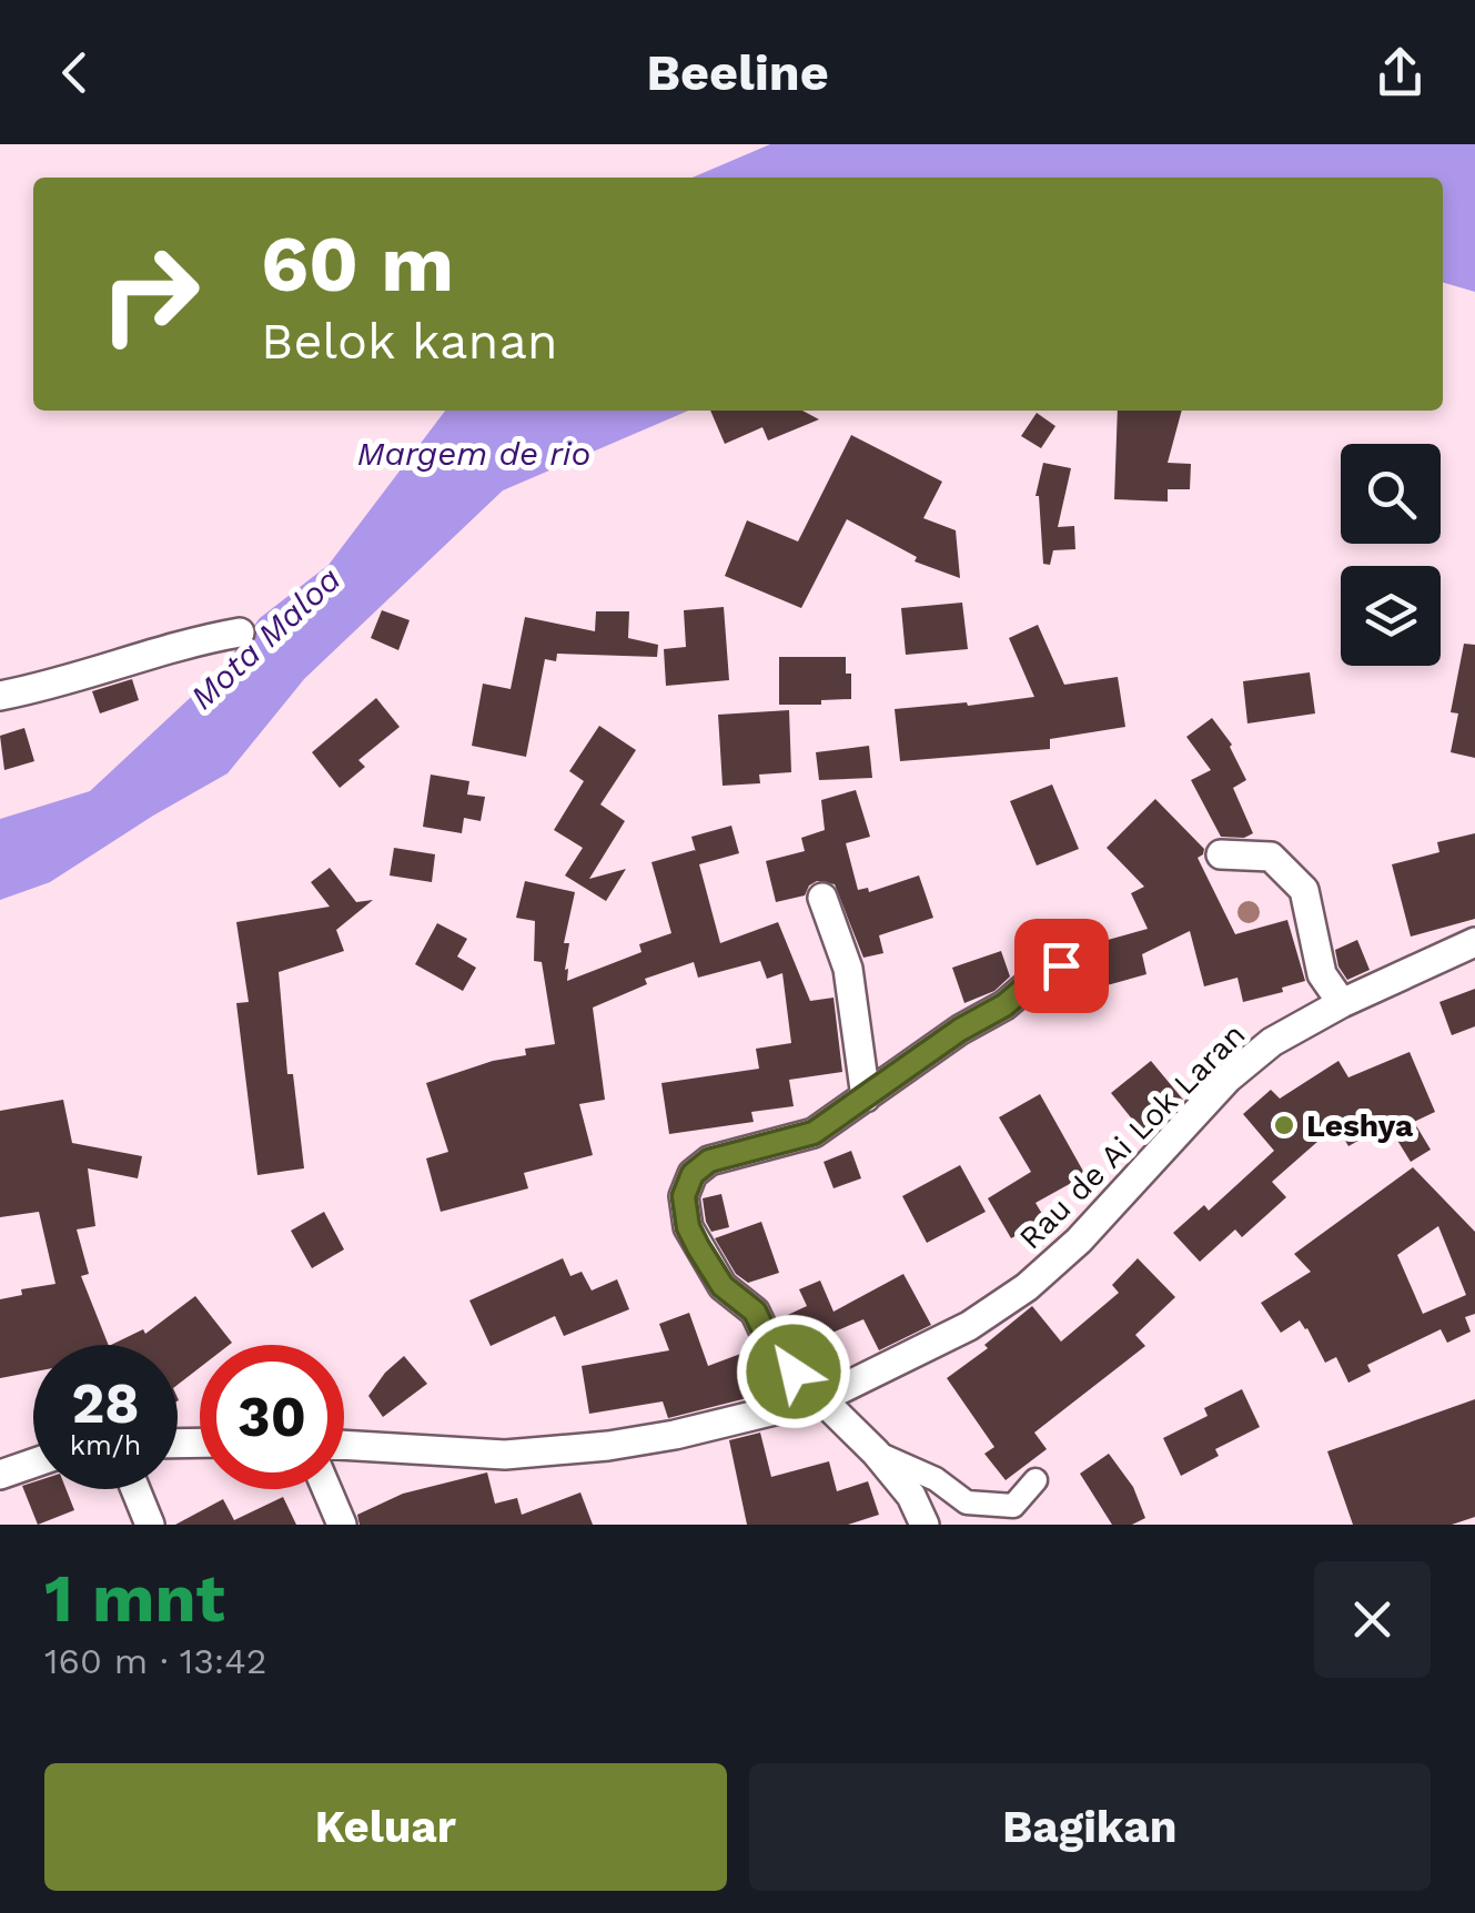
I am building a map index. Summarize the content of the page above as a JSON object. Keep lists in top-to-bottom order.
{
  "streets": {
    "street": ["Rau de Ai Lok Laran"]
  },
  "water": ["Margem de rio", "Mota Maloa"],
  "places": ["Leshya"],
  "page": {
    "header": "Beeline",
    "turn": ["60 m", "Belok kanan"],
    "speed": "28 km/h",
    "limit": "30",
    "heading": ["1 mnt", "160 m · 13:42"],
    "buttons": ["Keluar", "Bagikan"]
  }
}
